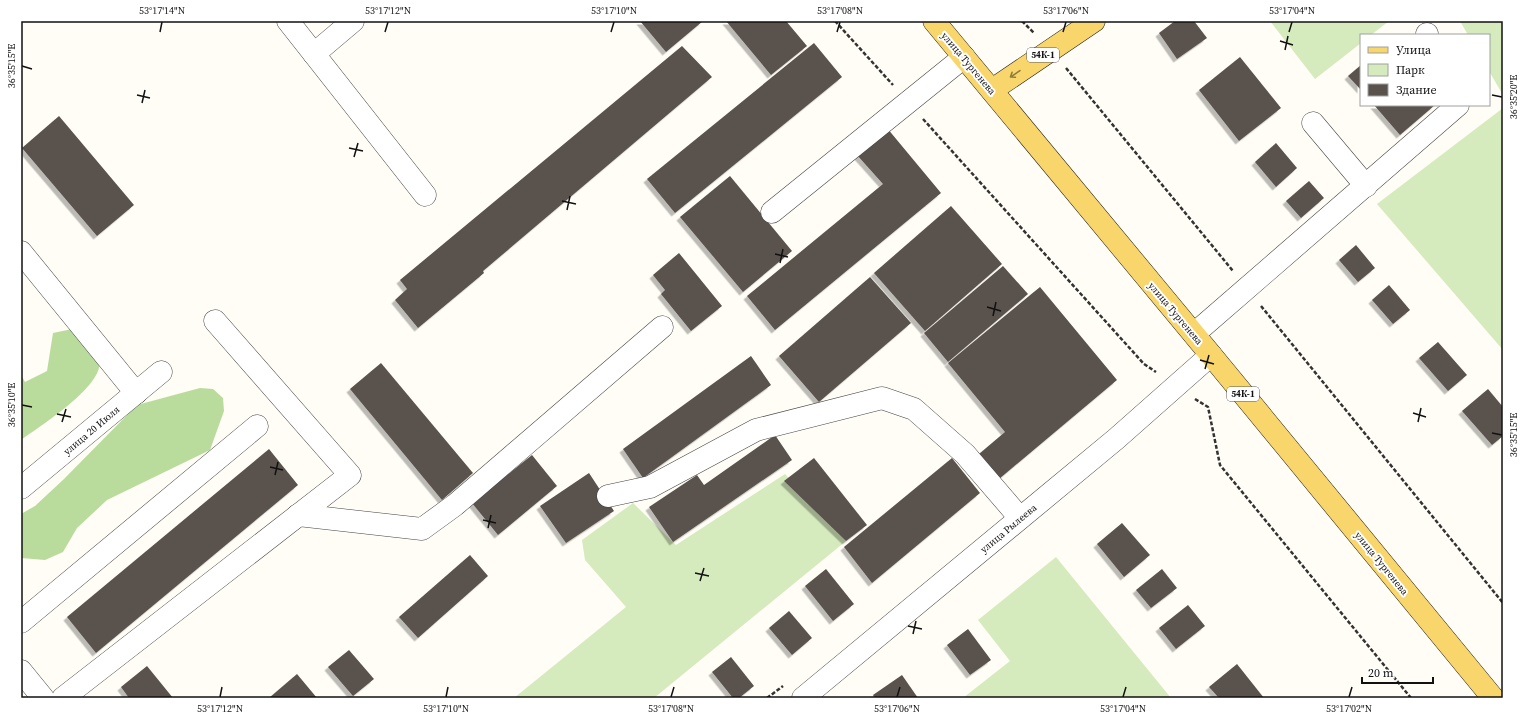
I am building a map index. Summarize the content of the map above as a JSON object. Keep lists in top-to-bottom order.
{
  "streets": {
    "main road": ["54К-1", "улица Тургенева"],
    "street": ["улица 20 Июля", "улица Рылеева"]
  },
  "crossings": [
    ["54К-1", "улица Тургенева"],
    ["улица Тургенева", "улица Рылеева"]
  ],
  "legend": ["Улица", "Парк", "Здание"],
  "scale_bar": "20 m",
  "coordinates": [
    "53°17'14\"N",
    "53°17'12\"N",
    "53°17'10\"N",
    "53°17'08\"N",
    "53°17'06\"N",
    "53°17'04\"N",
    "36°35'15\"E",
    "36°35'20\"E",
    "36°35'10\"E",
    "53°17'02\"N"
  ]
}
